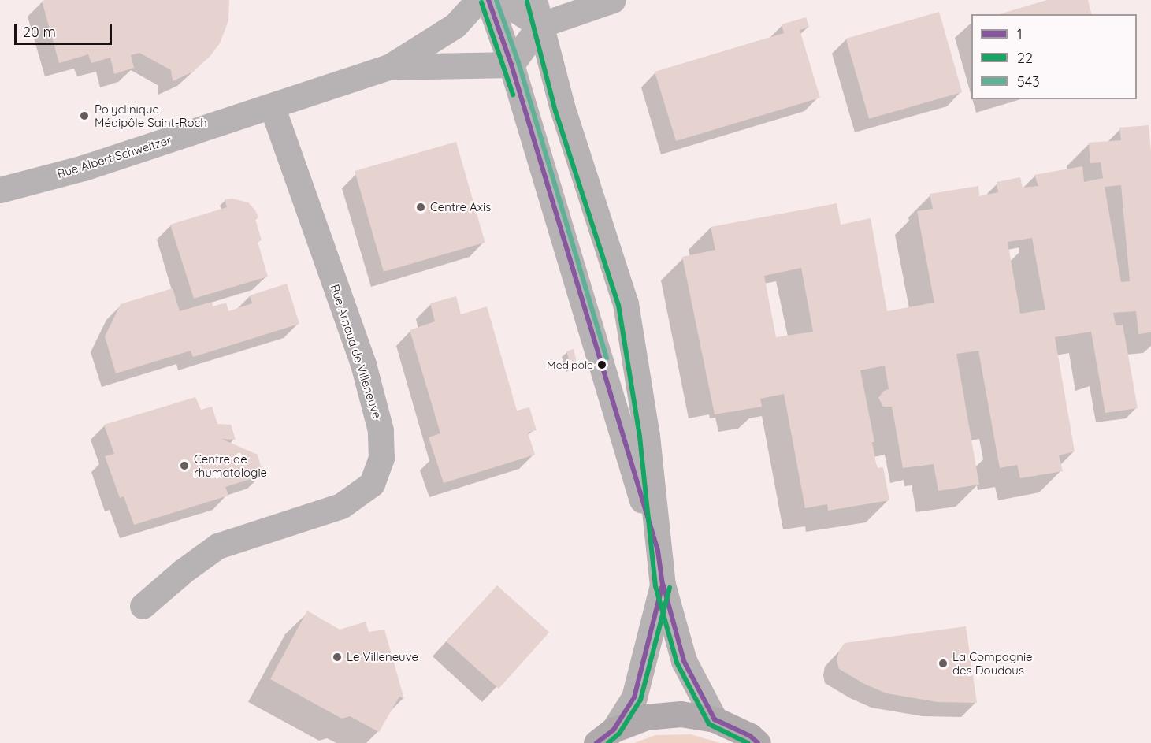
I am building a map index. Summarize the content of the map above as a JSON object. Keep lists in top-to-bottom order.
{
  "streets": {
    "street": ["Rue Albert Schweitzer", "Rue Arnaud de Villeneuve"]
  },
  "crossings": [
    ["Rue Albert Schweitzer", "Rue Arnaud de Villeneuve"]
  ],
  "places": [
    "Polyclinique Médipôle Saint-Roch",
    "Centre Axis",
    "Médipôle",
    "Centre de rhumatologie",
    "Le Villeneuve",
    "La Compagnie des Doudous"
  ],
  "lines": ["transit line 1", "transit line 543", "transit line 22"],
  "legend": ["1", "22", "543"],
  "scale_bar": "20 m"
}
